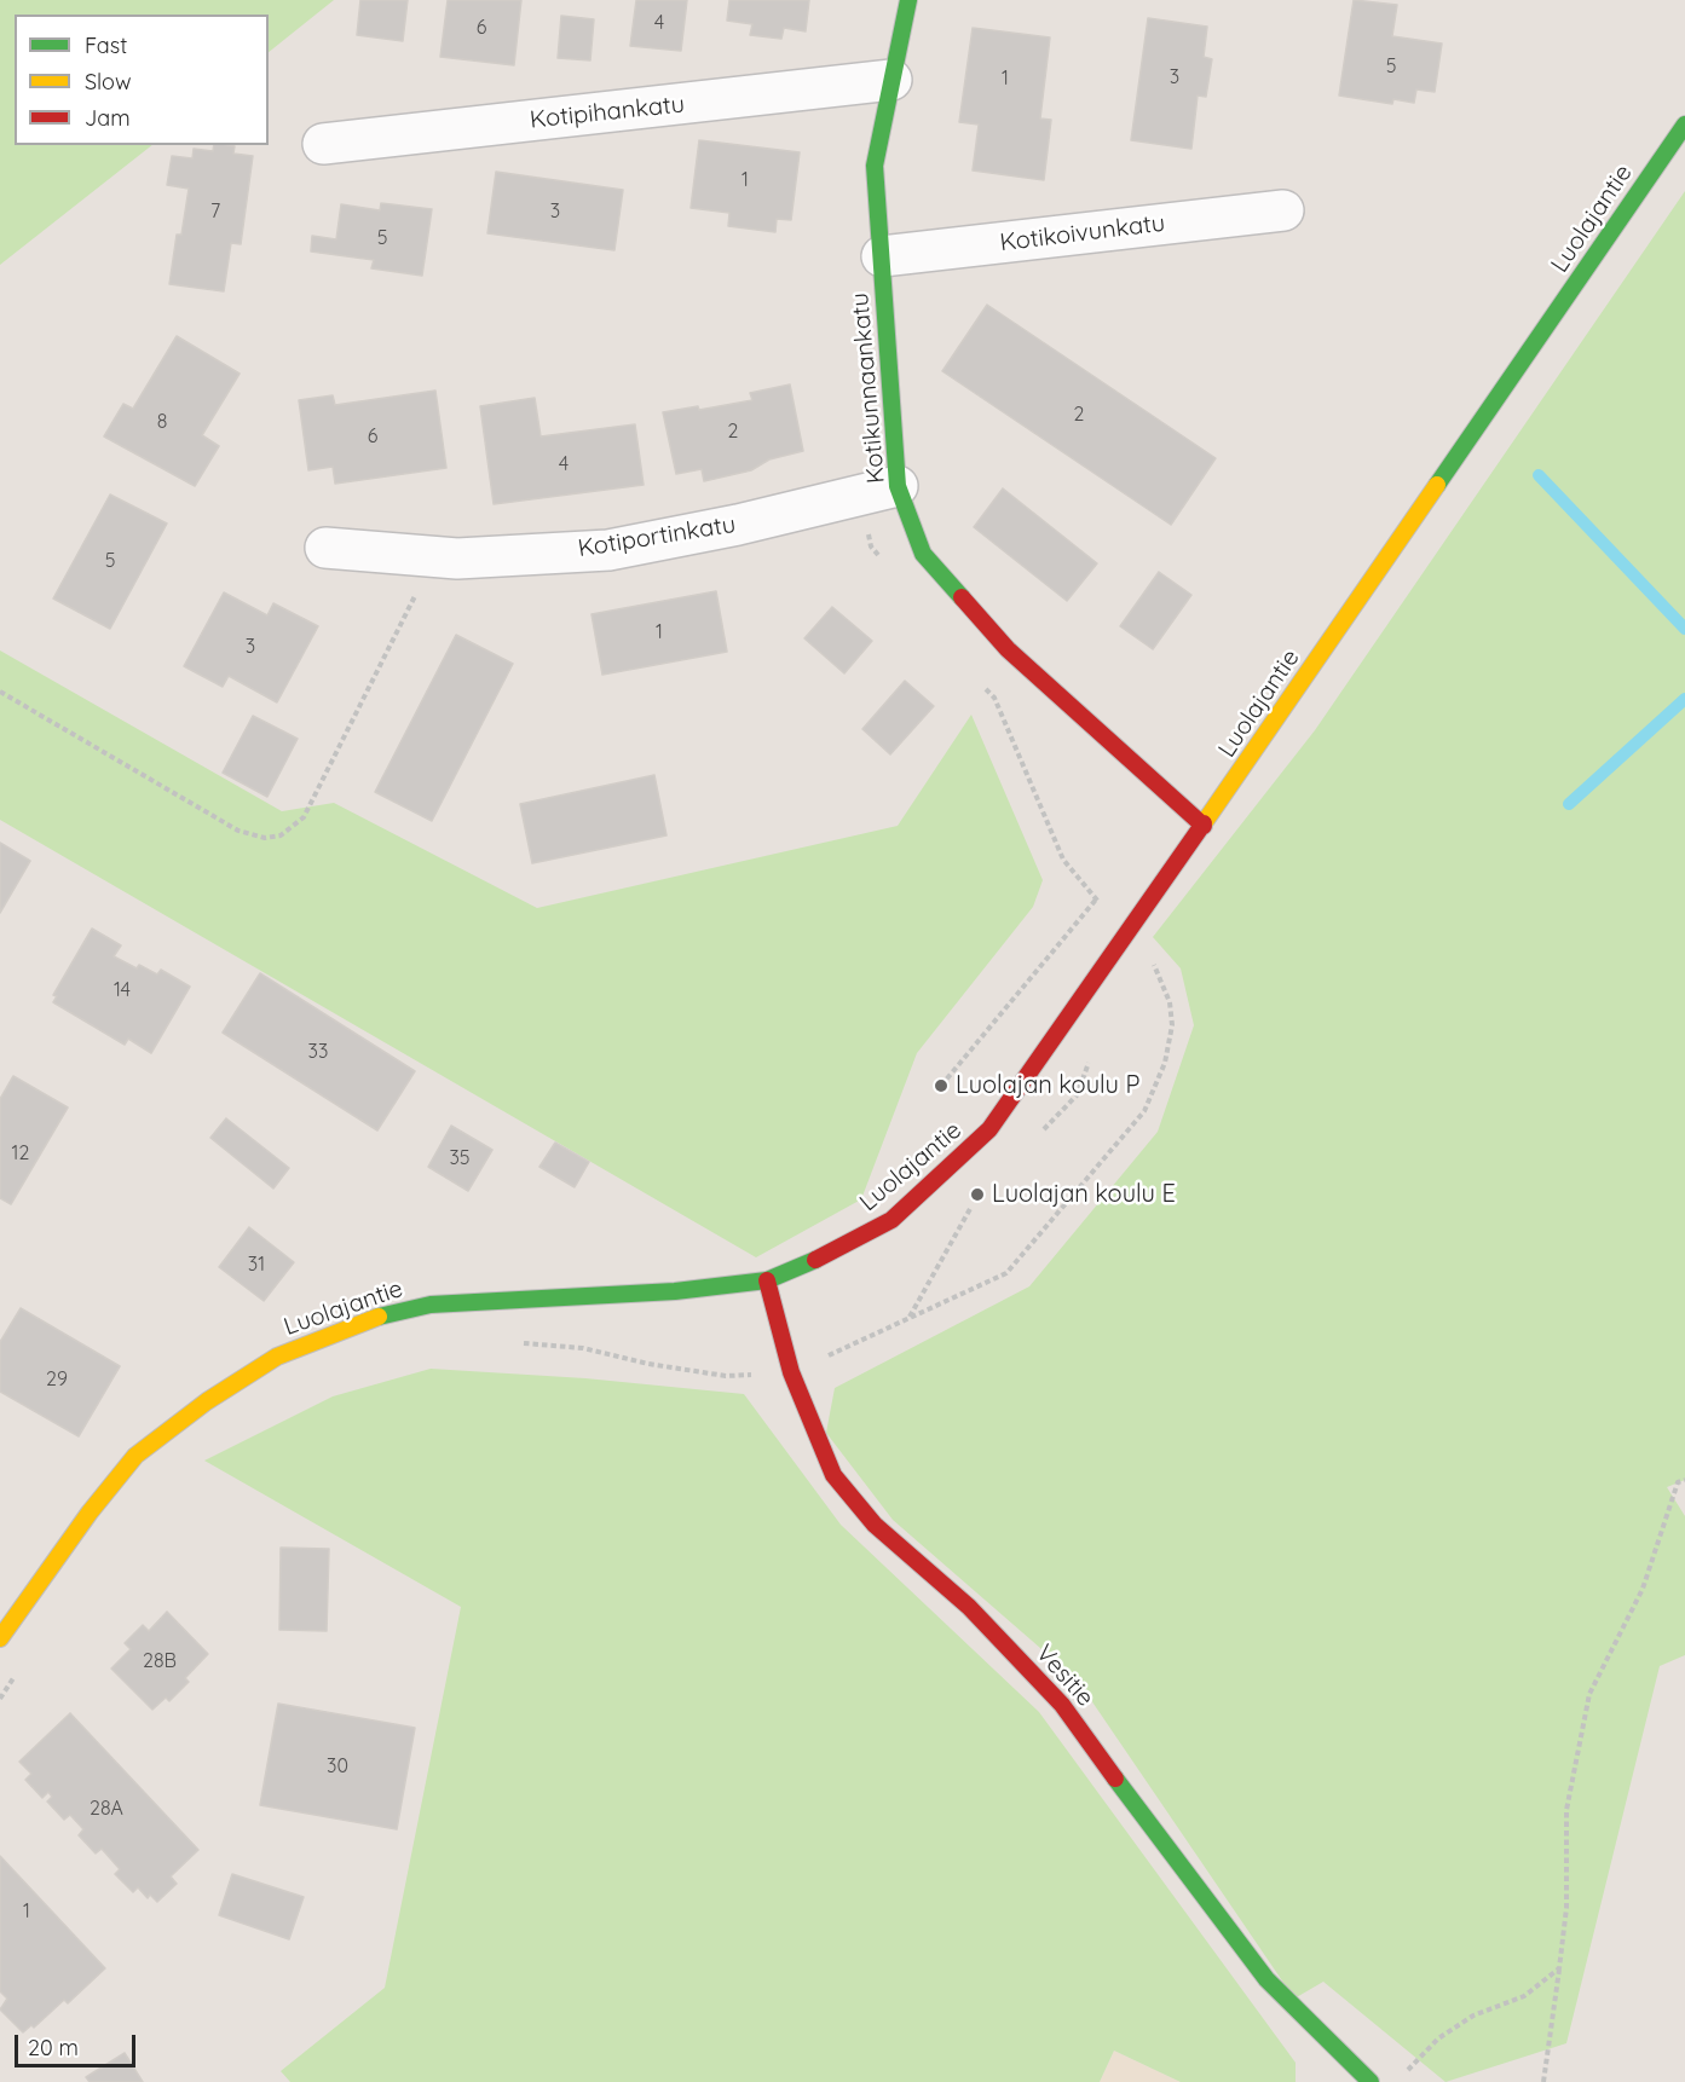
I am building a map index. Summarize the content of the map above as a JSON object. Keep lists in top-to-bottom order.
{
  "streets": {
    "main road": ["Luolajantie", "Kotikunnaankatu", "Vesitie"],
    "street": ["Kotipihankatu", "Kotikoivunkatu", "Kotiportinkatu"]
  },
  "crossings": [
    ["Kotipihankatu", "Kotikunnaankatu"],
    ["Luolajantie", "Kotikunnaankatu"],
    ["Luolajantie", "Vesitie"],
    ["Kotikoivunkatu", "Kotikunnaankatu"],
    ["Kotikunnaankatu", "Kotiportinkatu"]
  ],
  "places": ["Luolajan koulu P", "Luolajan koulu E"],
  "house_numbers": [
    "4",
    "6",
    "5",
    "3",
    "1",
    "1",
    "7",
    "3",
    "5",
    "2",
    "8",
    "2",
    "6",
    "4",
    "5",
    "1",
    "3",
    "14",
    "33",
    "12",
    "35",
    "31",
    "29",
    "28B",
    "30",
    "28A",
    "1"
  ],
  "legend": ["Fast", "Slow", "Jam"],
  "scale_bar": "20 m"
}
